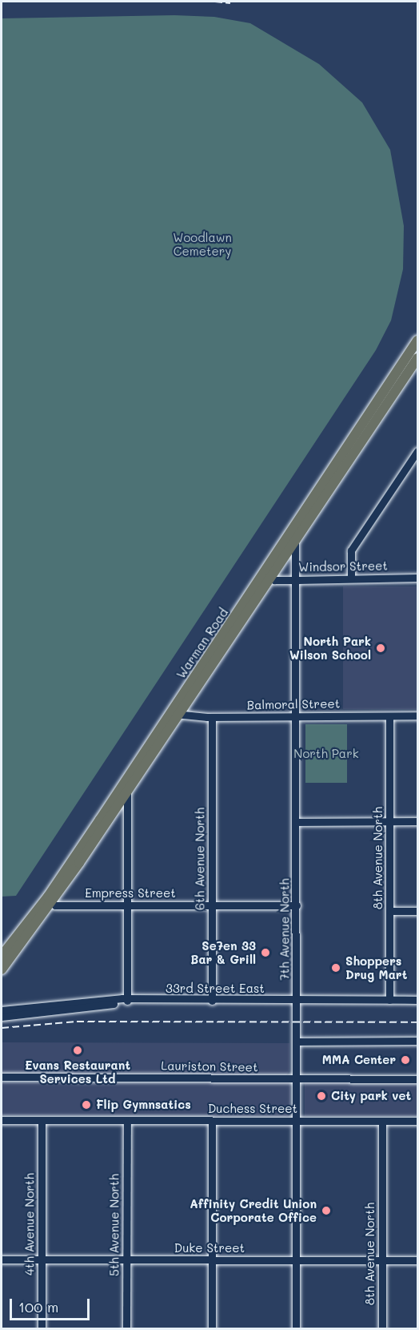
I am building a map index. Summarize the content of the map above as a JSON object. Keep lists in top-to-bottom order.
{
  "streets": {
    "main road": ["Warman Road"],
    "street": [
      "Windsor Street",
      "Balmoral Street",
      "8th Avenue North",
      "6th Avenue North",
      "Empress Street",
      "7th Avenue North",
      "33rd Street East",
      "Lauriston Street",
      "Duchess Street",
      "4th Avenue North",
      "5th Avenue North",
      "Duke Street"
    ]
  },
  "crossings": [
    ["Windsor Street", "Warman Road"],
    ["Windsor Street", "7th Avenue North"],
    ["Warman Road", "Balmoral Street"],
    ["Warman Road", "Empress Street"],
    ["Warman Road", "7th Avenue North"],
    ["Balmoral Street", "8th Avenue North"],
    ["Balmoral Street", "6th Avenue North"],
    ["Balmoral Street", "7th Avenue North"],
    ["8th Avenue North", "33rd Street East"],
    ["8th Avenue North", "Duchess Street"],
    ["8th Avenue North", "Duke Street"],
    ["6th Avenue North", "Empress Street"],
    ["6th Avenue North", "33rd Street East"],
    ["Empress Street", "7th Avenue North"],
    ["7th Avenue North", "33rd Street East"],
    ["7th Avenue North", "Lauriston Street"],
    ["7th Avenue North", "Duchess Street"],
    ["7th Avenue North", "Duke Street"],
    ["Duchess Street", "4th Avenue North"],
    ["Duchess Street", "5th Avenue North"],
    ["4th Avenue North", "Duke Street"],
    ["5th Avenue North", "Duke Street"]
  ],
  "parks": ["Woodlawn Cemetery", "North Park"],
  "places": [
    "North Park Wilson School",
    "Se7en 33 Bar & Grill",
    "Shoppers Drug Mart",
    "Evans Restaurant Services Ltd",
    "MMA Center",
    "City park vet",
    "Flip Gymnsatics",
    "Affinity Credit Union Corporate Office"
  ],
  "scale_bar": "100 m"
}
